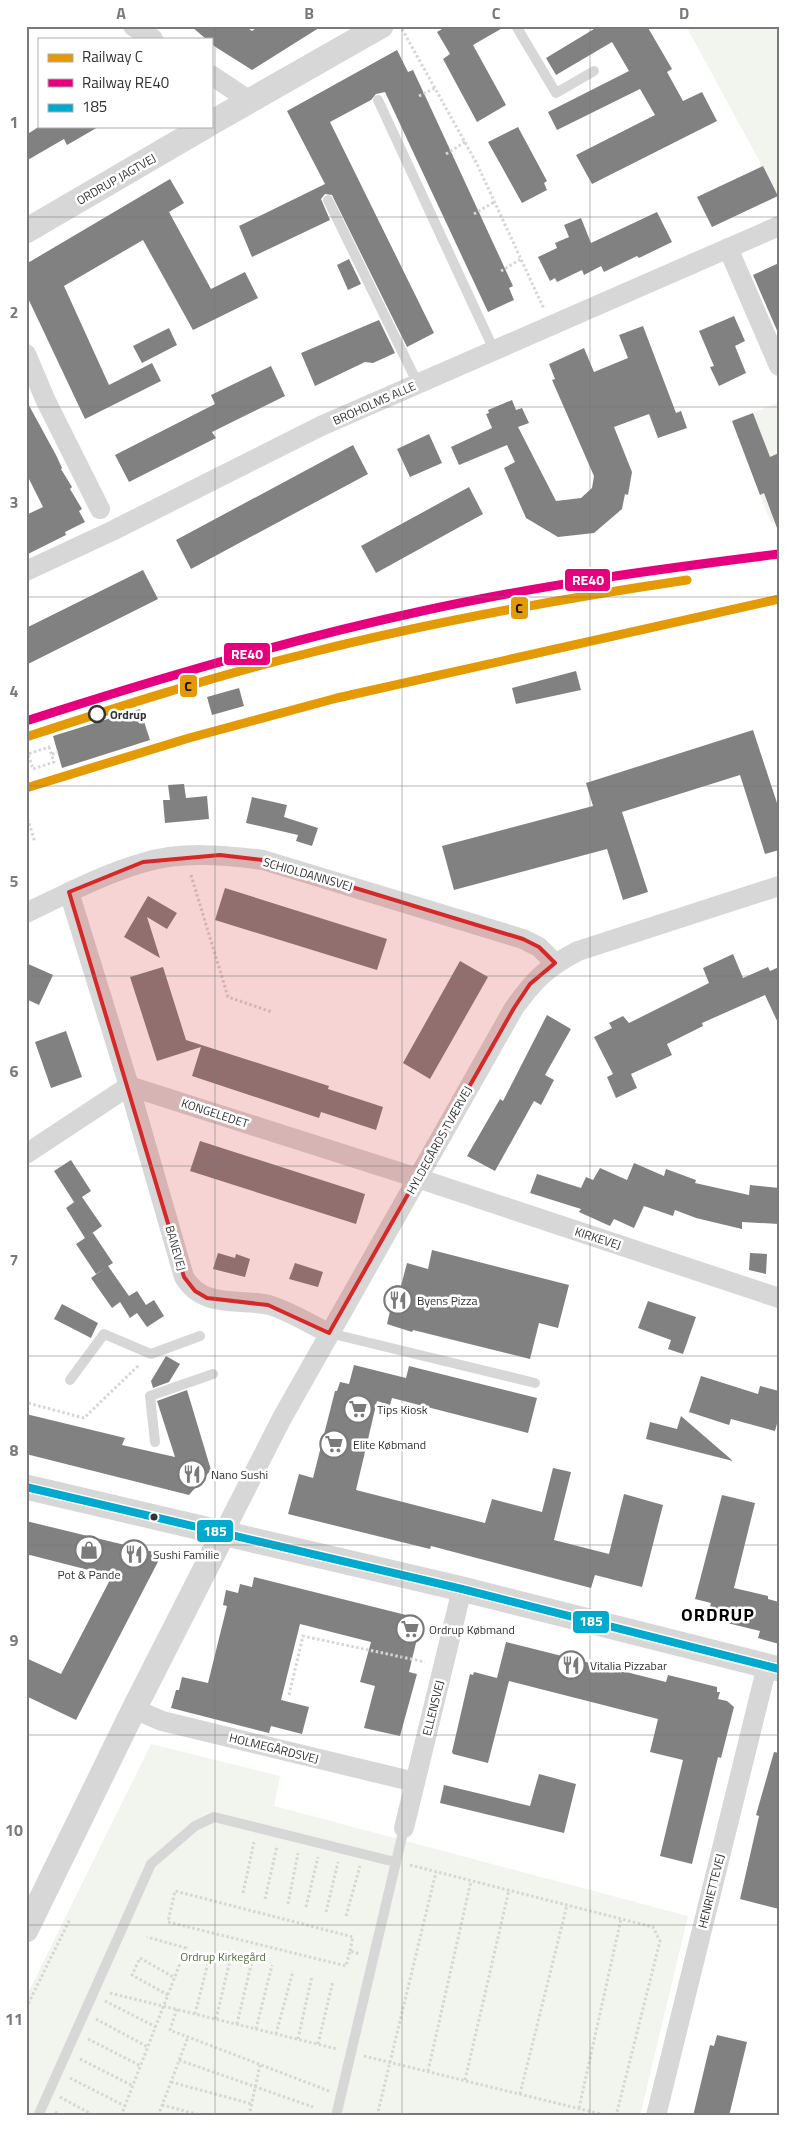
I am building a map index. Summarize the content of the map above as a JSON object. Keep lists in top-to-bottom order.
{
  "streets": {
    "street": [
      "ORDRUP JAGTVEJ",
      "BROHOLMS ALLE",
      "SCHIOLDANNSVEJ",
      "KONGELEDET",
      "HYLDEGÅRDS TVÆRVEJ",
      "KIRKEVEJ",
      "BANEVEJ",
      "ELLENSVEJ",
      "HOLMEGÅRDSVEJ",
      "HENRIETTEVEJ"
    ]
  },
  "crossings": [
    ["SCHIOLDANNSVEJ", "HYLDEGÅRDS TVÆRVEJ"],
    ["SCHIOLDANNSVEJ", "BANEVEJ"],
    ["KONGELEDET", "HYLDEGÅRDS TVÆRVEJ"],
    ["KONGELEDET", "KIRKEVEJ"],
    ["KONGELEDET", "BANEVEJ"],
    ["HYLDEGÅRDS TVÆRVEJ", "KIRKEVEJ"],
    ["HYLDEGÅRDS TVÆRVEJ", "BANEVEJ"],
    ["ELLENSVEJ", "HOLMEGÅRDSVEJ"]
  ],
  "districts": ["ORDRUP"],
  "parks": ["Ordrup Kirkegård"],
  "places": {
    "other": ["Ordrup"],
    "restaurant": [
      "Byens Pizza",
      "Nano Sushi",
      "Sushi Familie",
      "Vitalia Pizzabar"
    ],
    "supermarket": ["Tips Kiosk", "Elite Købmand", "Ordrup Købmand"],
    "shop": ["Pot & Pande"]
  },
  "lines": ["rail line RE40", "rail line C", "transit line 185"],
  "legend": ["Railway C", "Railway RE40", "185"],
  "grid": {
    "columns": [
      "A",
      "B",
      "C",
      "D"
    ],
    "rows": [
      "1",
      "2",
      "3",
      "4",
      "5",
      "6",
      "7",
      "8",
      "9",
      "10",
      "11"
    ]
  }
}
